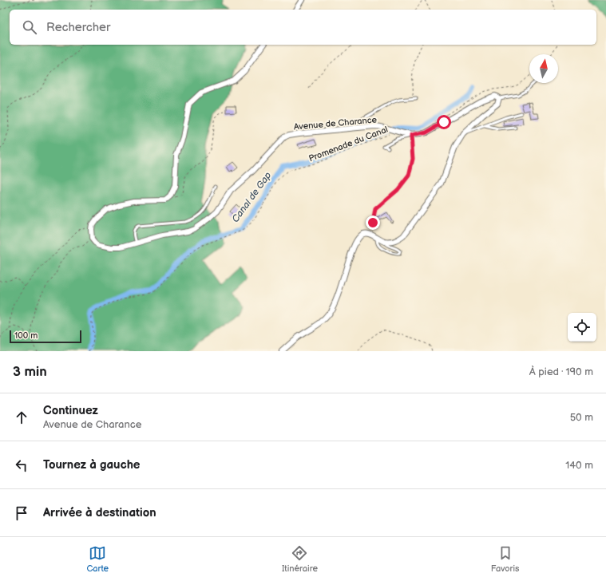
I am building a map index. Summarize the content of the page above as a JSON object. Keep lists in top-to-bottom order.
{
  "streets": {
    "street": ["Avenue de Charance"],
    "path": ["Promenade du Canal"]
  },
  "crossings": [
    ["Avenue de Charance", "Promenade du Canal"]
  ],
  "water": ["Canal de Gap"],
  "scale_bar": "100 m",
  "north": "top",
  "page": {
    "search": "Rechercher",
    "scale": "100 m",
    "heading": ["3 min", "À pied · 190 m"],
    "list": [
      ["Continuez", "Avenue de Charance", "50 m"],
      ["Tournez à gauche", "140 m"],
      "Arrivée à destination"
    ],
    "nav": ["Carte", "Itinéraire", "Favoris"]
  }
}
